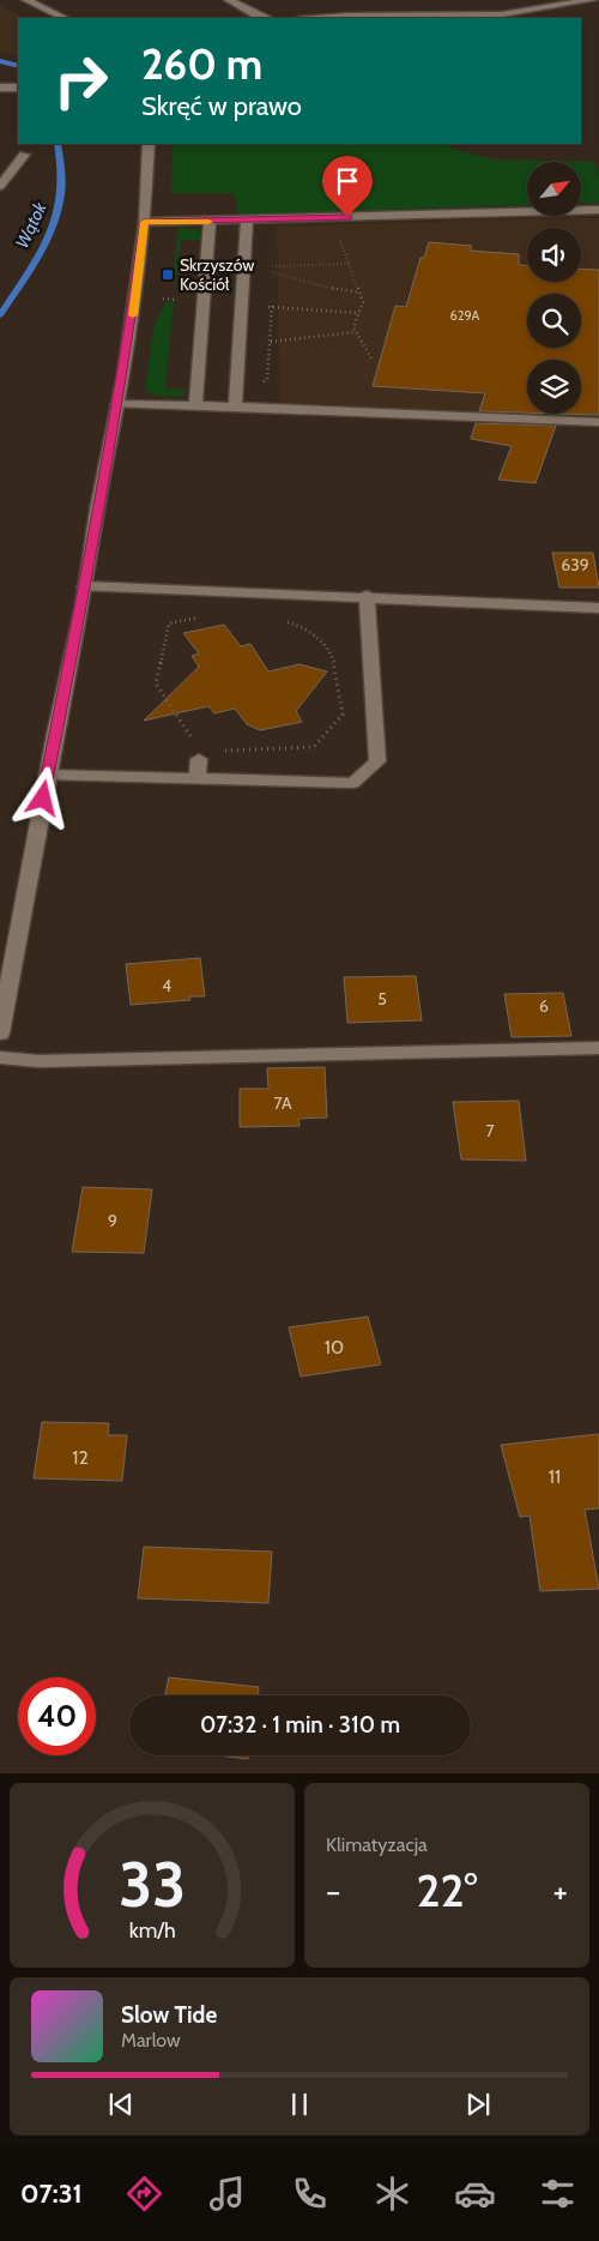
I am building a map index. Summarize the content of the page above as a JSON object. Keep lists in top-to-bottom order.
{
  "water": ["Wątok"],
  "places": {
    "transit": ["Skrzyszów Kościół"]
  },
  "house_numbers": [
    "629A",
    "639",
    "4",
    "5",
    "6",
    "7A",
    "7",
    "9",
    "10",
    "12",
    "11"
  ],
  "north": "top right",
  "page": {
    "turn": ["260 m", "Skręć w prawo"],
    "limit": "40",
    "trip": "07:32 · 1 min · 310 m",
    "tile": "Klimatyzacja",
    "heat": ["−", "22°", "+"],
    "song": ["Slow Tide", "Marlow"],
    "tabs": "07:31",
    "gauge": ["33", "km/h"]
  }
}
